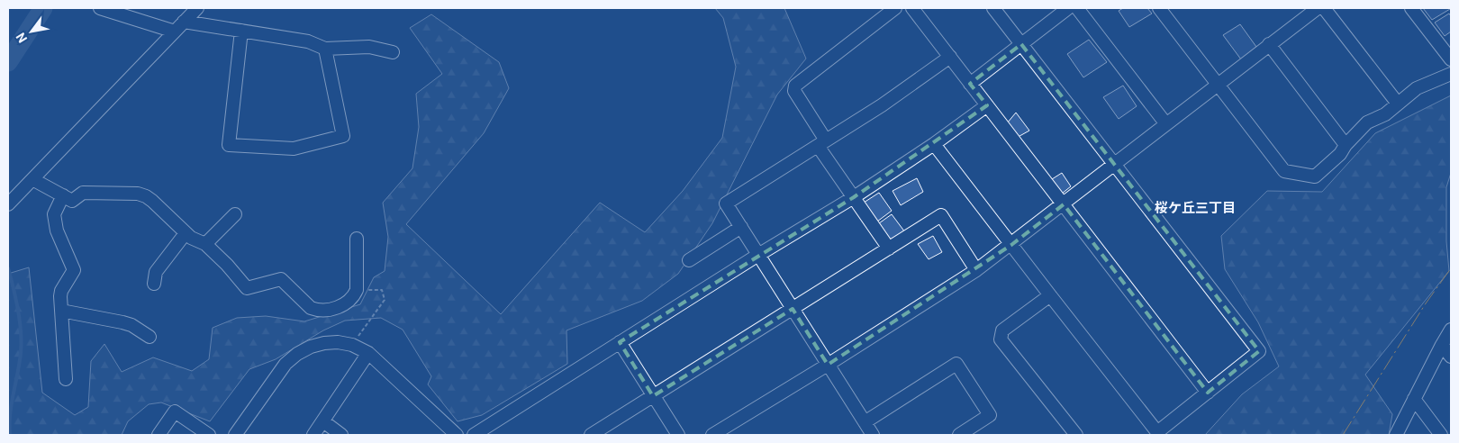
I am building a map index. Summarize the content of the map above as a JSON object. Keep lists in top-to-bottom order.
{
  "districts": ["桜ケ丘三丁目"],
  "north": "bottom left"
}
